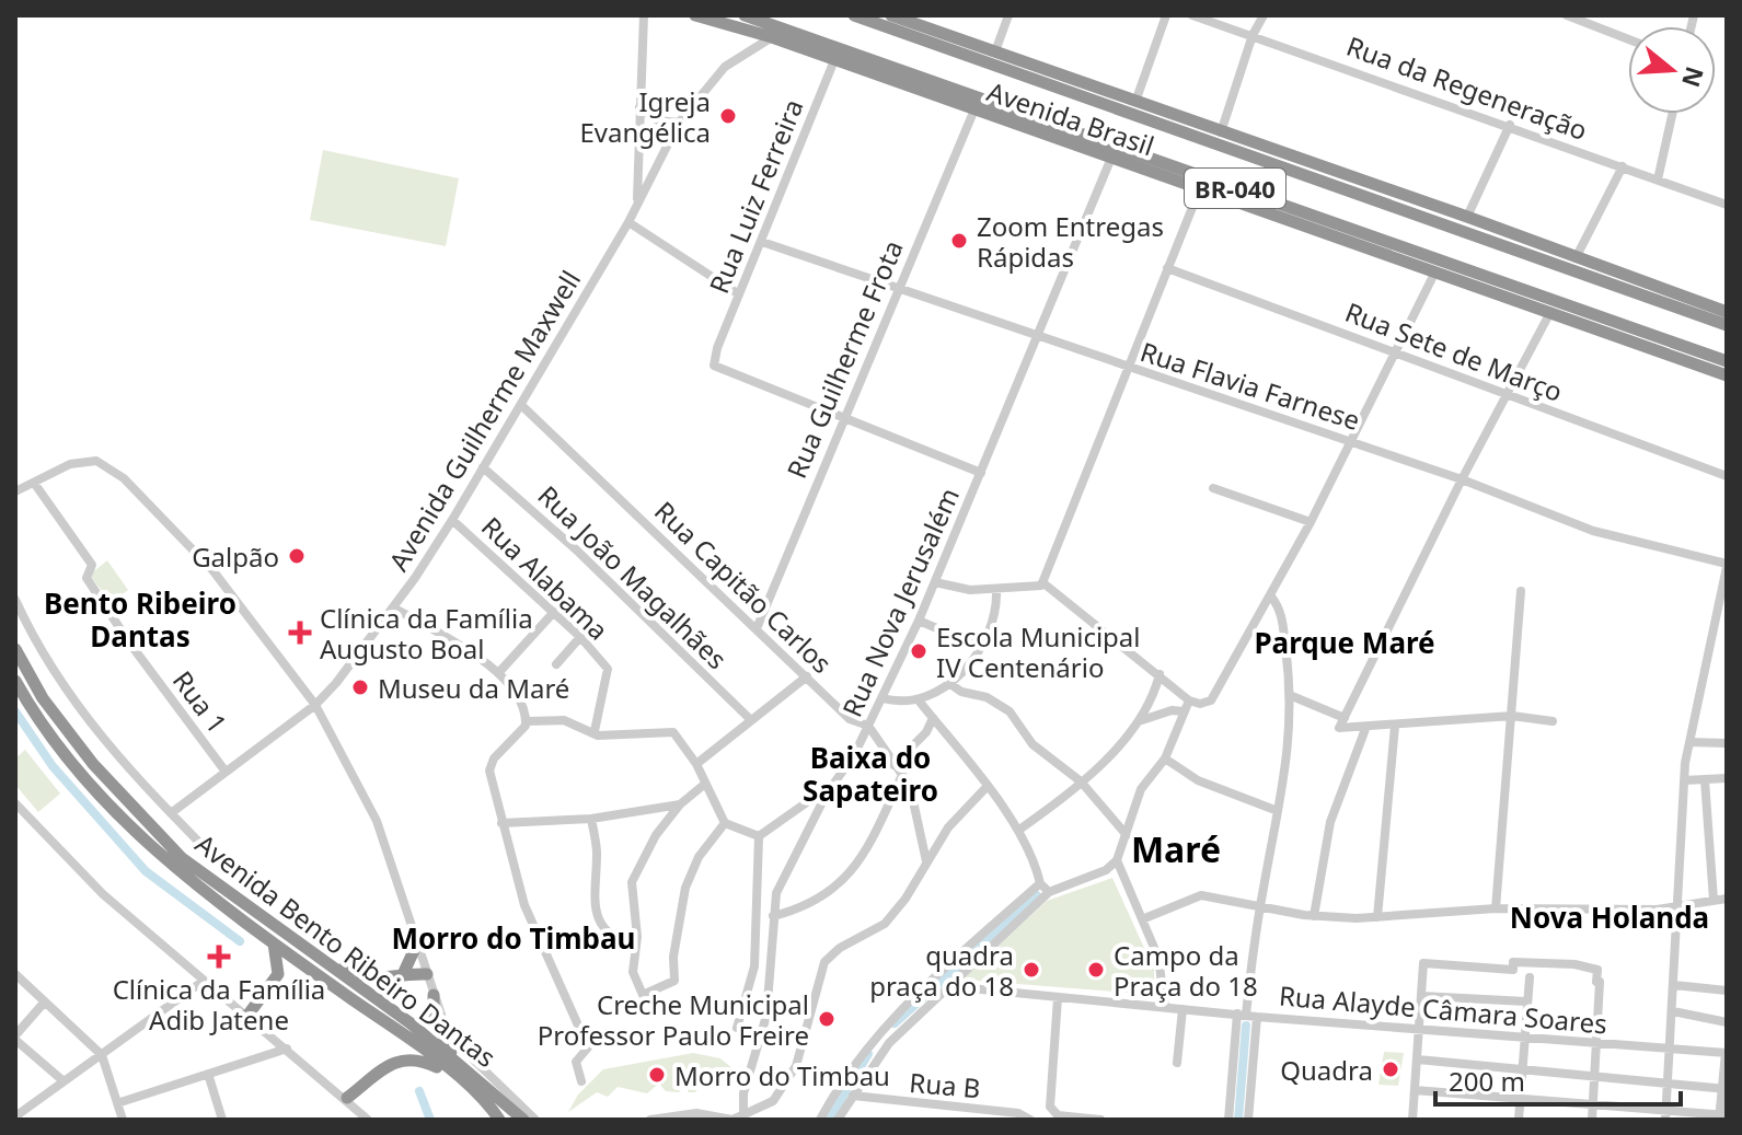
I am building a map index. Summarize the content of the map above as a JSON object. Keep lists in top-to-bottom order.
{
  "streets": {
    "highway": ["Avenida Brasil", "BR-040", "Avenida Bento Ribeiro Dantas"],
    "street": [
      "Rua da Regeneração",
      "Rua Luiz Ferreira",
      "Rua Sete de Março",
      "Rua Guilherme Frota",
      "Rua Flavia Farnese",
      "Avenida Guilherme Maxwell",
      "Rua João Magalhães",
      "Rua Alabama",
      "Rua Capitão Carlos",
      "Rua Nova Jerusalém",
      "Rua 1",
      "Rua Alayde Câmara Soares",
      "Rua B"
    ]
  },
  "crossings": [
    ["Avenida Brasil", "Rua Luiz Ferreira"],
    ["Avenida Brasil", "Rua Guilherme Frota"],
    ["Avenida Brasil", "Avenida Guilherme Maxwell"],
    ["Avenida Brasil", "Rua Nova Jerusalém"],
    ["Rua Luiz Ferreira", "Rua Guilherme Frota"],
    ["Rua Luiz Ferreira", "Rua Flavia Farnese"],
    ["Rua Guilherme Frota", "Rua Flavia Farnese"],
    ["Rua Guilherme Frota", "Rua Capitão Carlos"],
    ["Rua Flavia Farnese", "Rua Nova Jerusalém"],
    ["Avenida Guilherme Maxwell", "Rua João Magalhães"],
    ["Avenida Guilherme Maxwell", "Rua Alabama"],
    ["Avenida Guilherme Maxwell", "Rua Capitão Carlos"],
    ["Avenida Guilherme Maxwell", "Rua 1"],
    ["Rua Capitão Carlos", "Rua Nova Jerusalém"]
  ],
  "districts": [
    "Bento Ribeiro Dantas",
    "Parque Maré",
    "Baixa do Sapateiro",
    "Maré",
    "Nova Holanda",
    "Morro do Timbau"
  ],
  "places": {
    "other": [
      "Igreja Evangélica",
      "Zoom Entregas Rápidas",
      "Galpão",
      "Escola Municipal IV Centenário",
      "Museu da Maré",
      "quadra praça do 18",
      "Campo da Praça do 18",
      "Creche Municipal Professor Paulo Freire",
      "Quadra",
      "Morro do Timbau"
    ],
    "health": ["Clínica da Família Augusto Boal", "Clínica da Família Adib Jatene"]
  },
  "scale_bar": "200 m",
  "north": "right"
}
